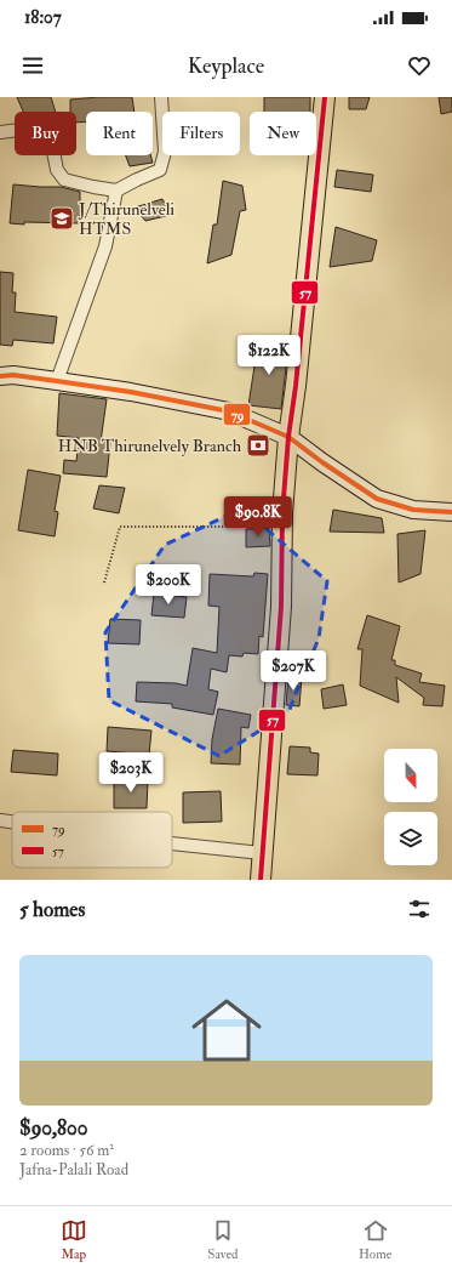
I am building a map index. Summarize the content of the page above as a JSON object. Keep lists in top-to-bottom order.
{
  "places": {
    "school or university": ["J/Thirunelveli HTMS"],
    "bank": ["HNB Thirunelvely Branch"]
  },
  "lines": ["transit line 57", "transit line 79"],
  "legend": ["79", "57"],
  "north": "bottom",
  "page": {
    "status": "18:07",
    "header": "Keyplace",
    "chip": [
      "Buy",
      "Rent",
      "Filters",
      "New"
    ],
    "price": [
      "$122K",
      "$90.8K",
      "$200K",
      "$207K",
      "$203K"
    ],
    "heading": "5 homes",
    "list": [
      {
        "name": "$90,800",
        "note": "2 rooms · 56 m² · Jafna-Palali Road"
      }
    ],
    "tabs": ["Map", "Saved", "Home"]
  }
}
